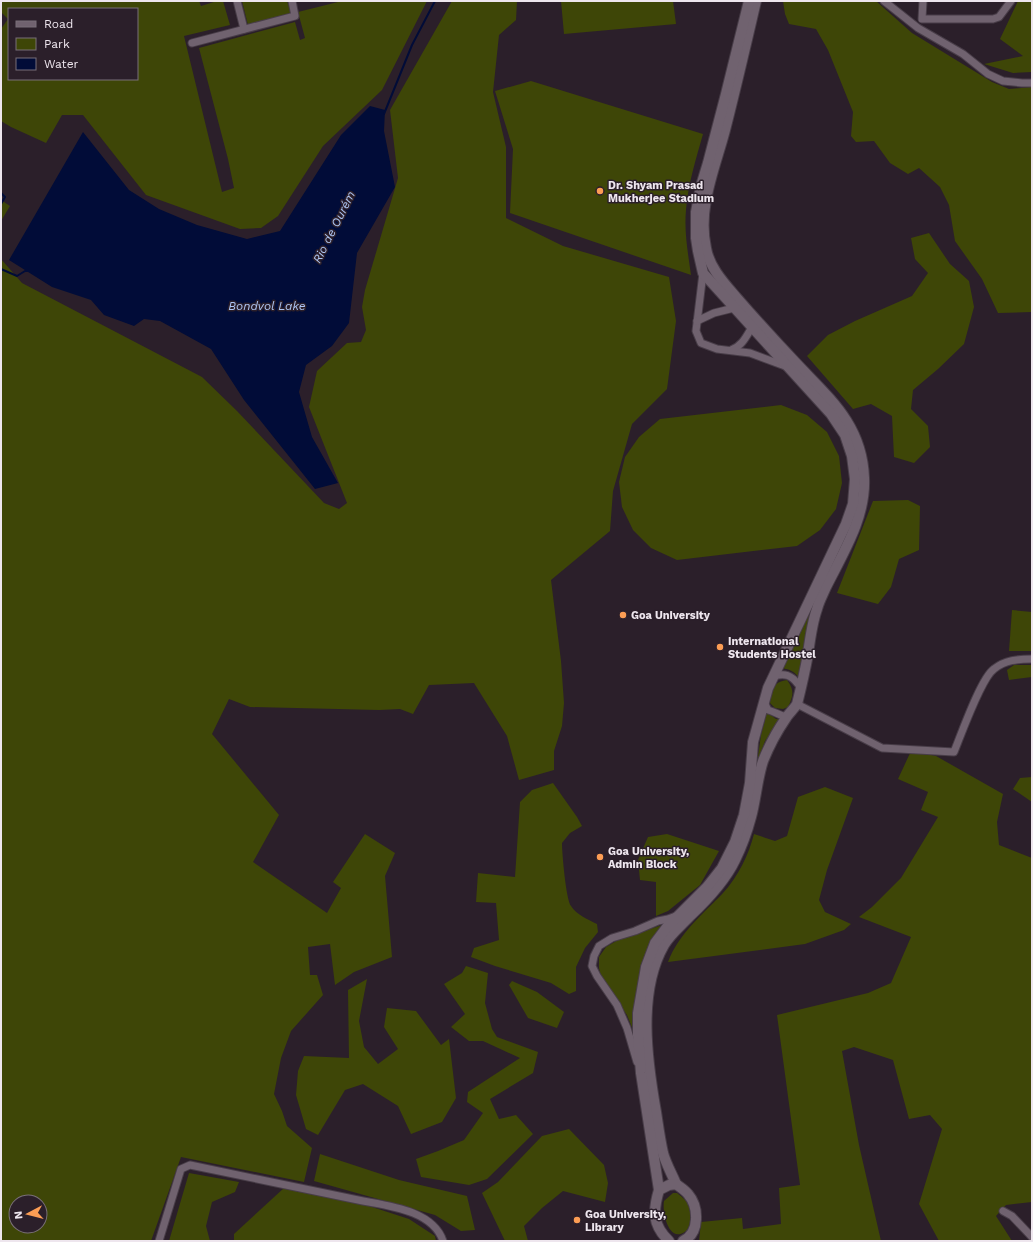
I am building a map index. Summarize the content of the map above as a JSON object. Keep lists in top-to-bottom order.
{
  "water": ["Rio de Ourém", "Bondvol Lake"],
  "places": [
    "Dr. Shyam Prasad Mukherjee Stadium",
    "Goa University",
    "International Students Hostel",
    "Goa University, Admin Block",
    "Goa University, Library"
  ],
  "legend": ["Road", "Park", "Water"],
  "north": "left"
}
